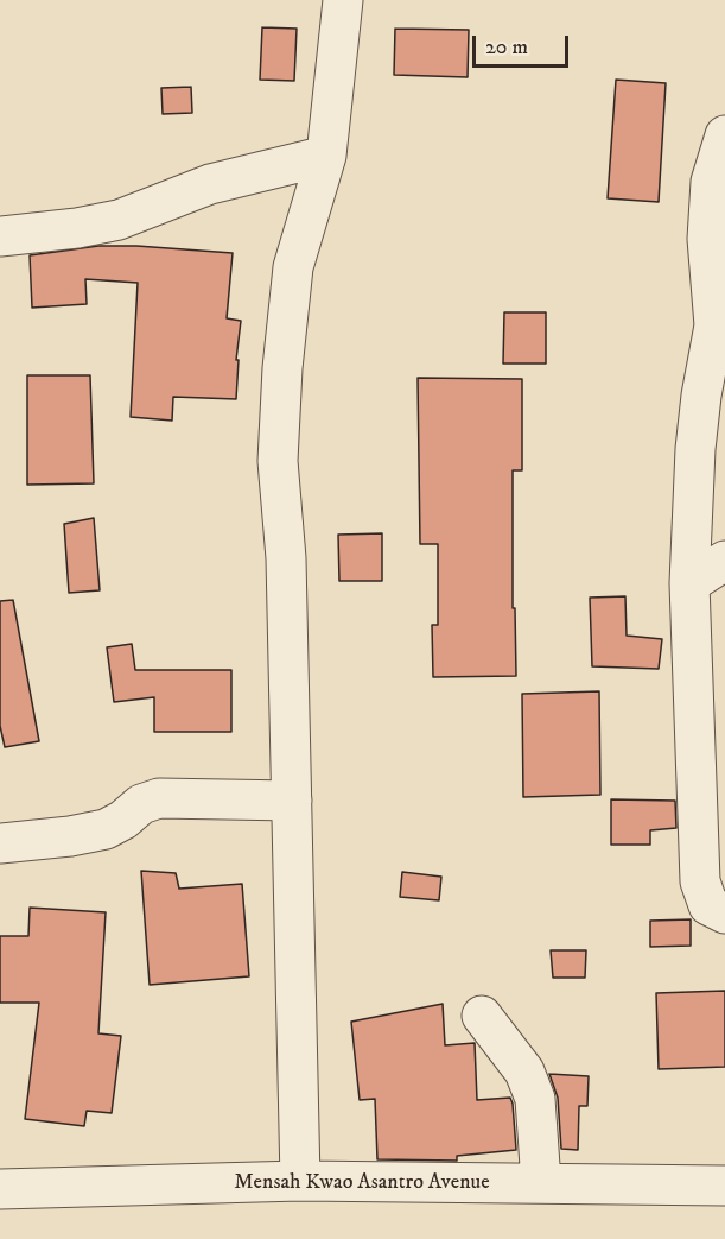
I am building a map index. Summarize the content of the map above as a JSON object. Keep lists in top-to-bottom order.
{
  "streets": {
    "street": ["Mensah Kwao Asantro Avenue"]
  },
  "scale_bar": "20 m"
}
